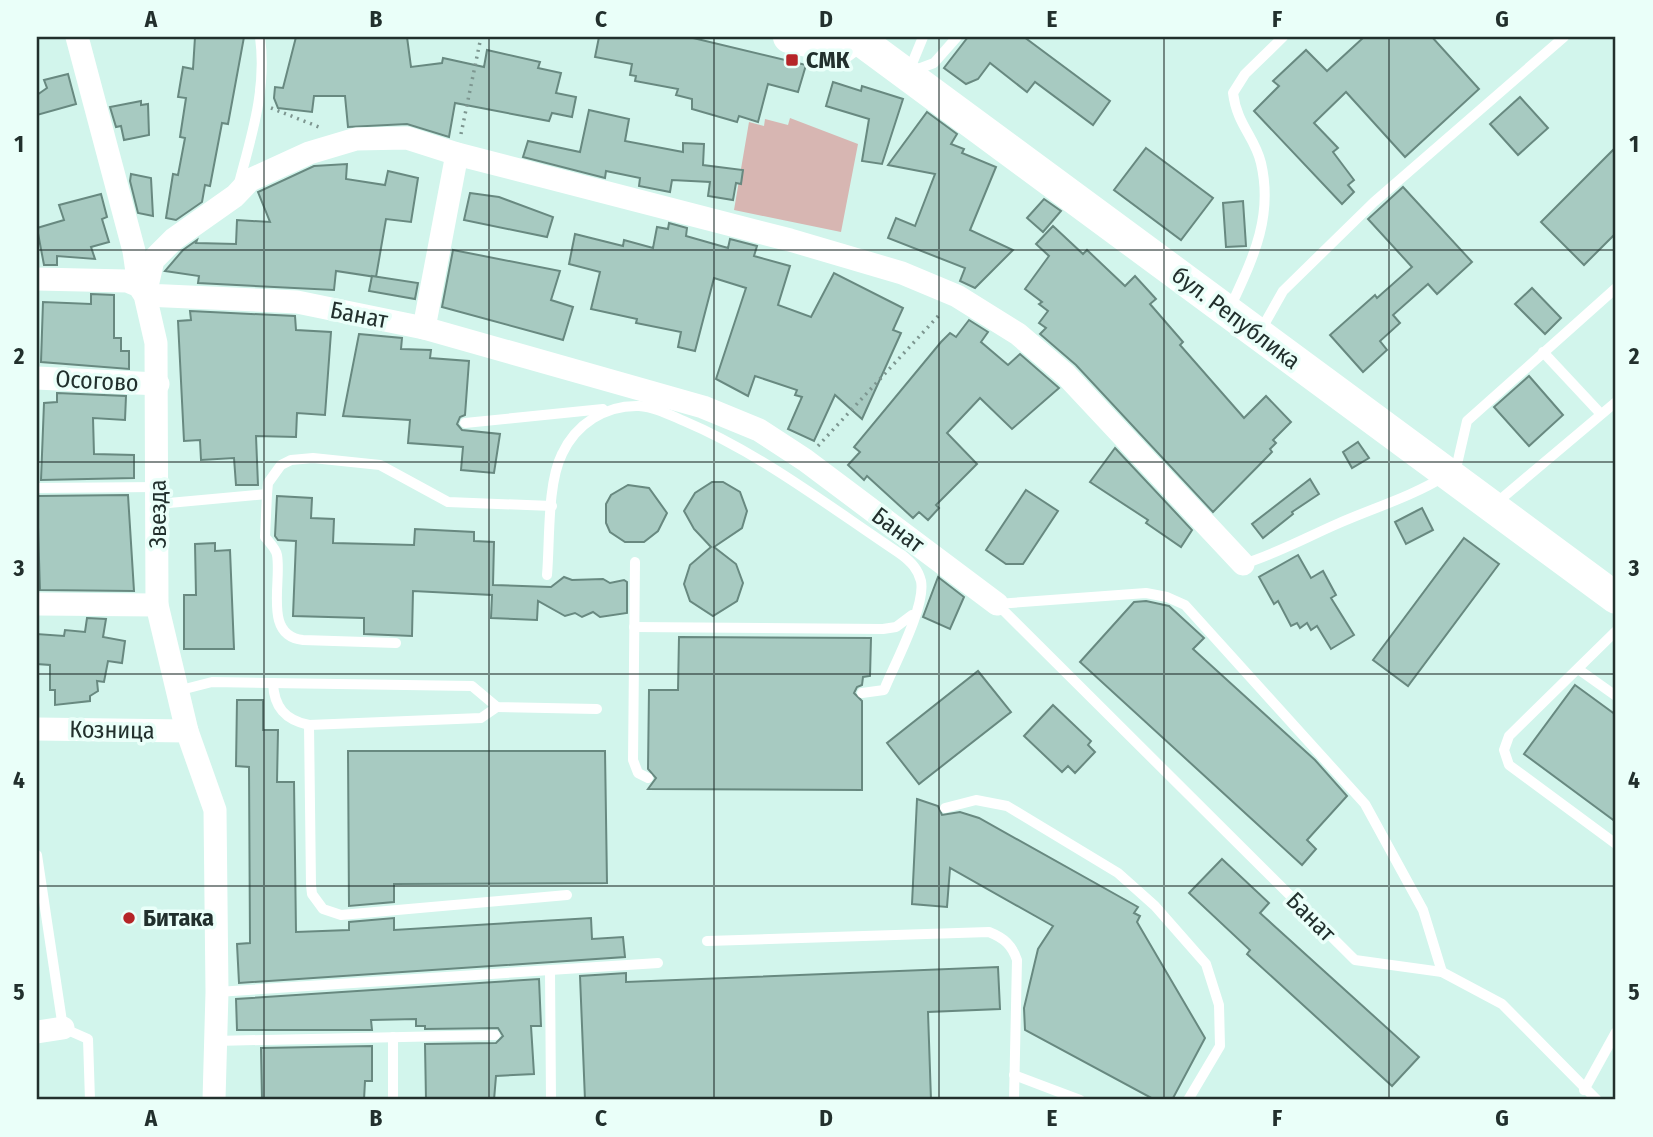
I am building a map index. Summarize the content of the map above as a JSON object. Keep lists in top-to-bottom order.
{
  "streets": {
    "street": [
      "Банат",
      "бул. Република",
      "Осогово",
      "Звезда",
      "Козница"
    ]
  },
  "crossings": [
    ["Банат", "Звезда"],
    ["Осогово", "Звезда"],
    ["Звезда", "Козница"]
  ],
  "places": {
    "transit": ["СМК"],
    "other": ["Битака"]
  },
  "grid": {
    "columns": [
      "A",
      "B",
      "C",
      "D",
      "E",
      "F",
      "G"
    ],
    "rows": [
      "1",
      "2",
      "3",
      "4",
      "5"
    ]
  }
}
